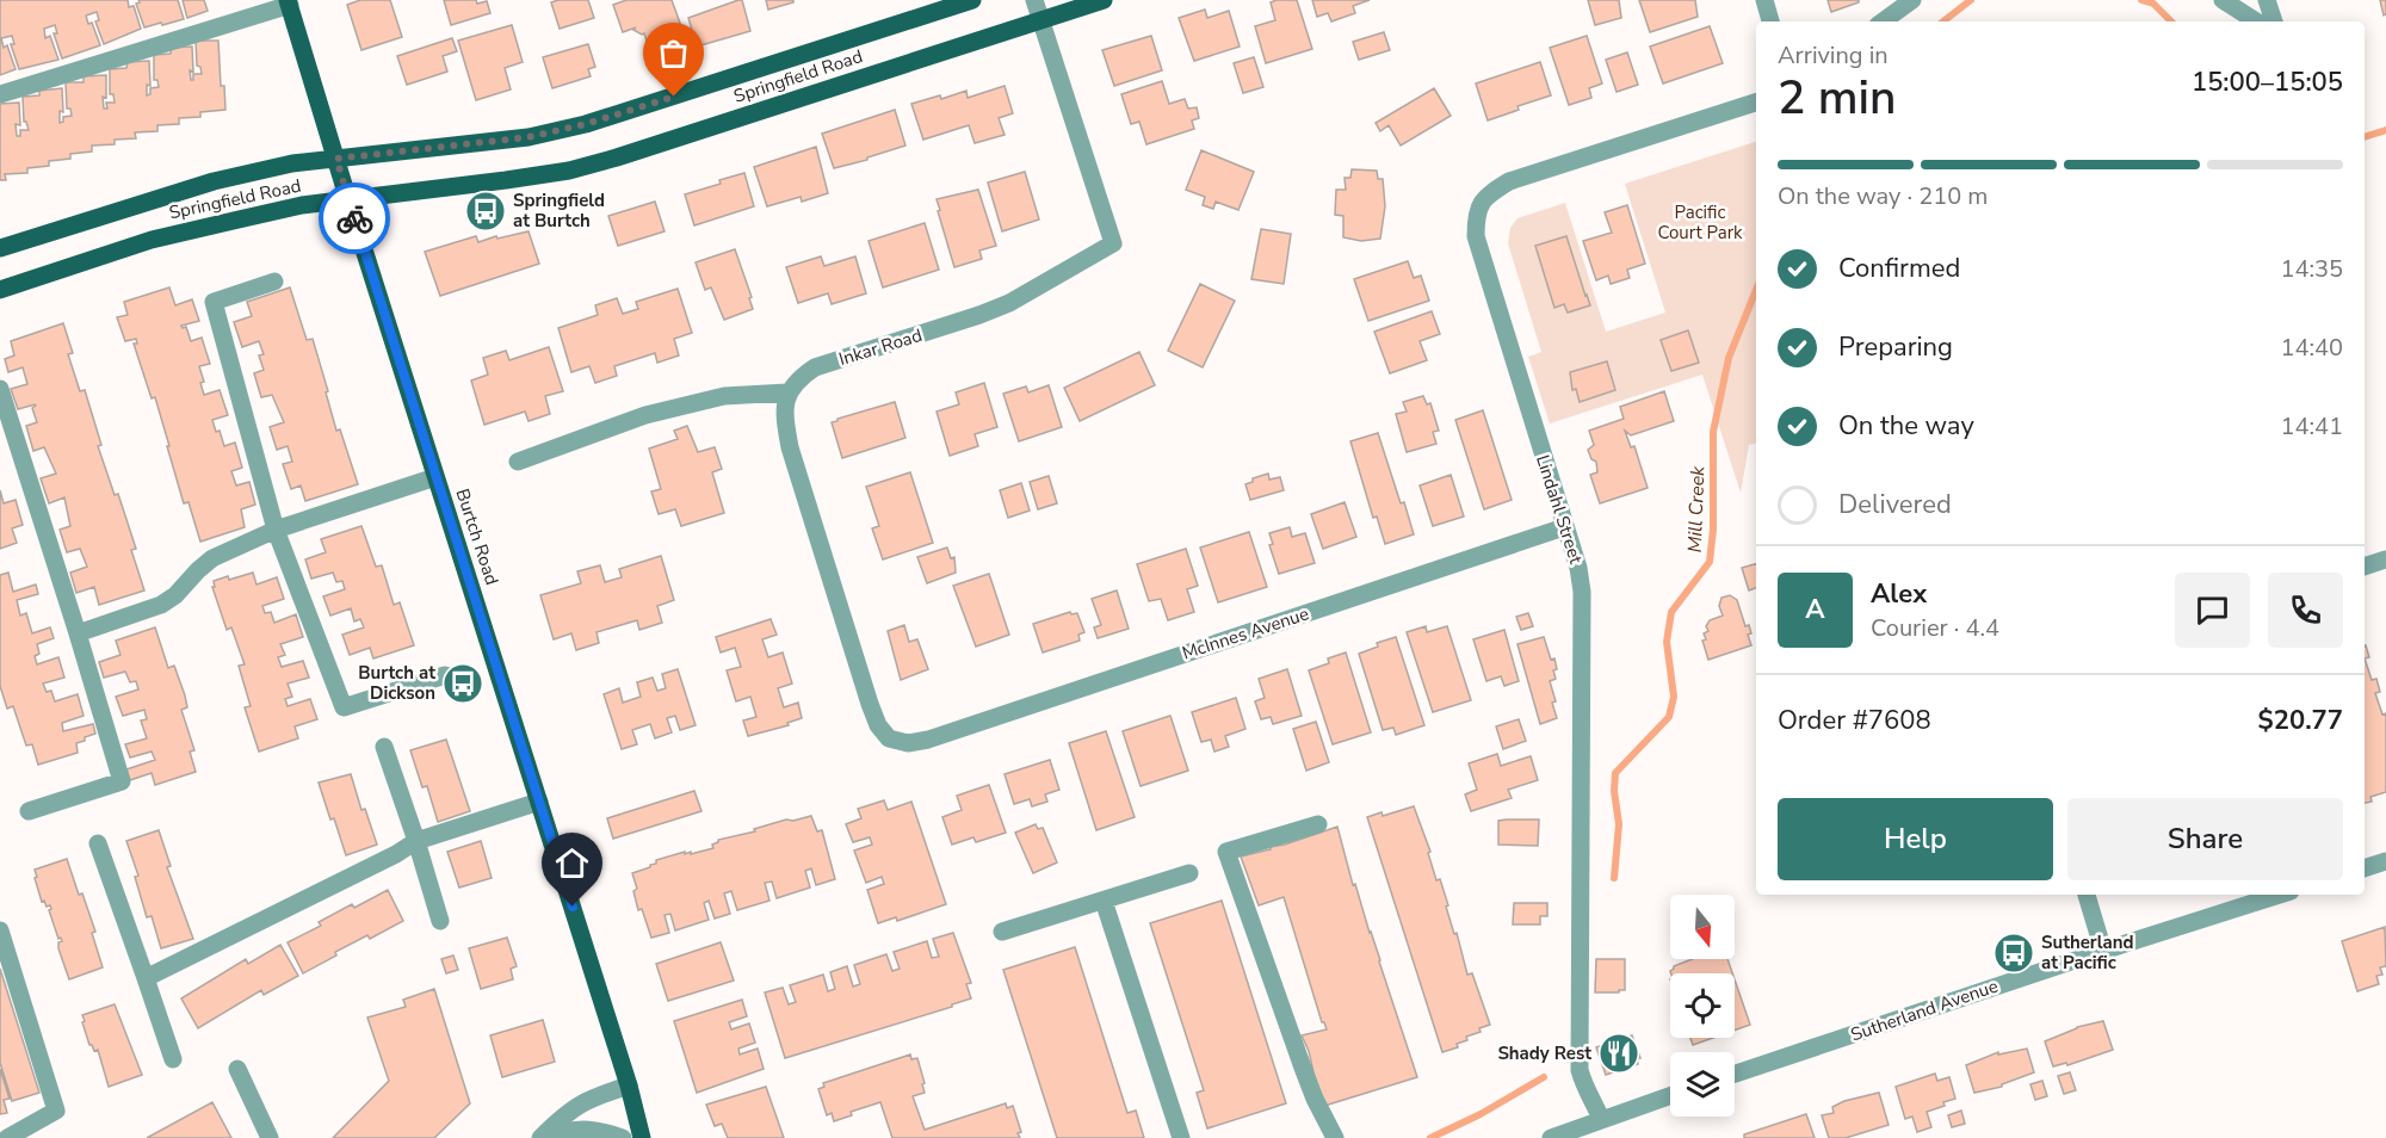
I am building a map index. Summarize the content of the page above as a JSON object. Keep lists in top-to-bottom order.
{
  "streets": {
    "main road": ["Springfield Road", "Burtch Road"],
    "street": [
      "Inkar Road",
      "Lindahl Street",
      "McInnes Avenue",
      "Sutherland Avenue"
    ]
  },
  "crossings": [
    ["Springfield Road", "Inkar Road"],
    ["Springfield Road", "Burtch Road"],
    ["Inkar Road", "McInnes Avenue"],
    ["Lindahl Street", "McInnes Avenue"]
  ],
  "water": ["Mill Creek"],
  "parks": ["Pacific Court Park"],
  "places": {
    "bus stop": ["Springfield at Burtch", "Burtch at Dickson", "Sutherland at Pacific"],
    "restaurant": ["Shady Rest"]
  },
  "north": "bottom",
  "page": {
    "heading": ["2 min", "Arriving in", "15:00–15:05"],
    "panel": [
      "Alex",
      "Courier · 4.4",
      "Order #7608",
      "$20.77"
    ],
    "bar": "On the way · 210 m",
    "list": [
      ["Confirmed", "14:35"],
      ["Preparing", "14:40"],
      ["On the way", "14:41"],
      "Delivered"
    ],
    "round": "A",
    "buttons": ["Help", "Share"]
  }
}
